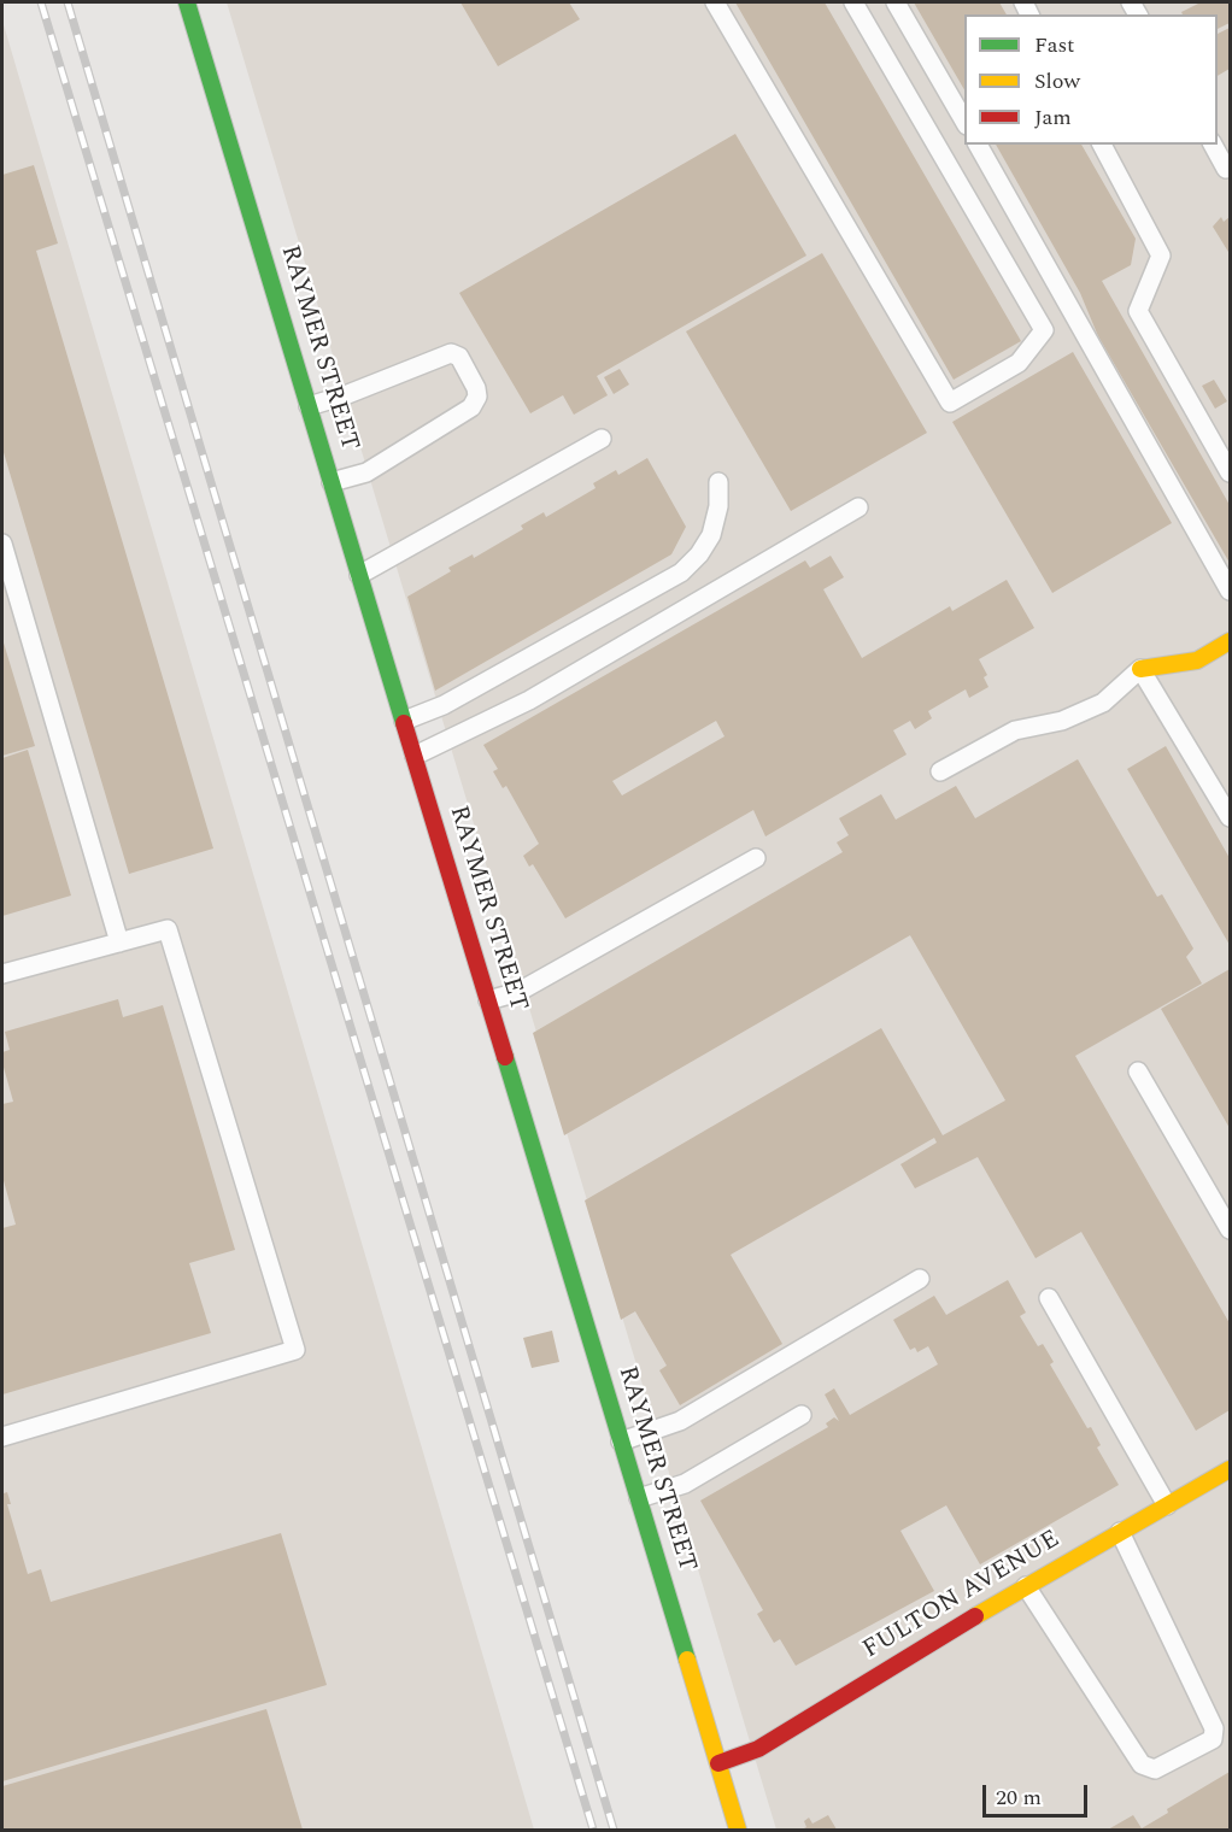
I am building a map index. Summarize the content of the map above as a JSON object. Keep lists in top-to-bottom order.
{
  "streets": {
    "street": ["RAYMER STREET", "FULTON AVENUE"]
  },
  "crossings": [
    ["RAYMER STREET", "FULTON AVENUE"]
  ],
  "legend": ["Fast", "Slow", "Jam"],
  "scale_bar": "20 m"
}
